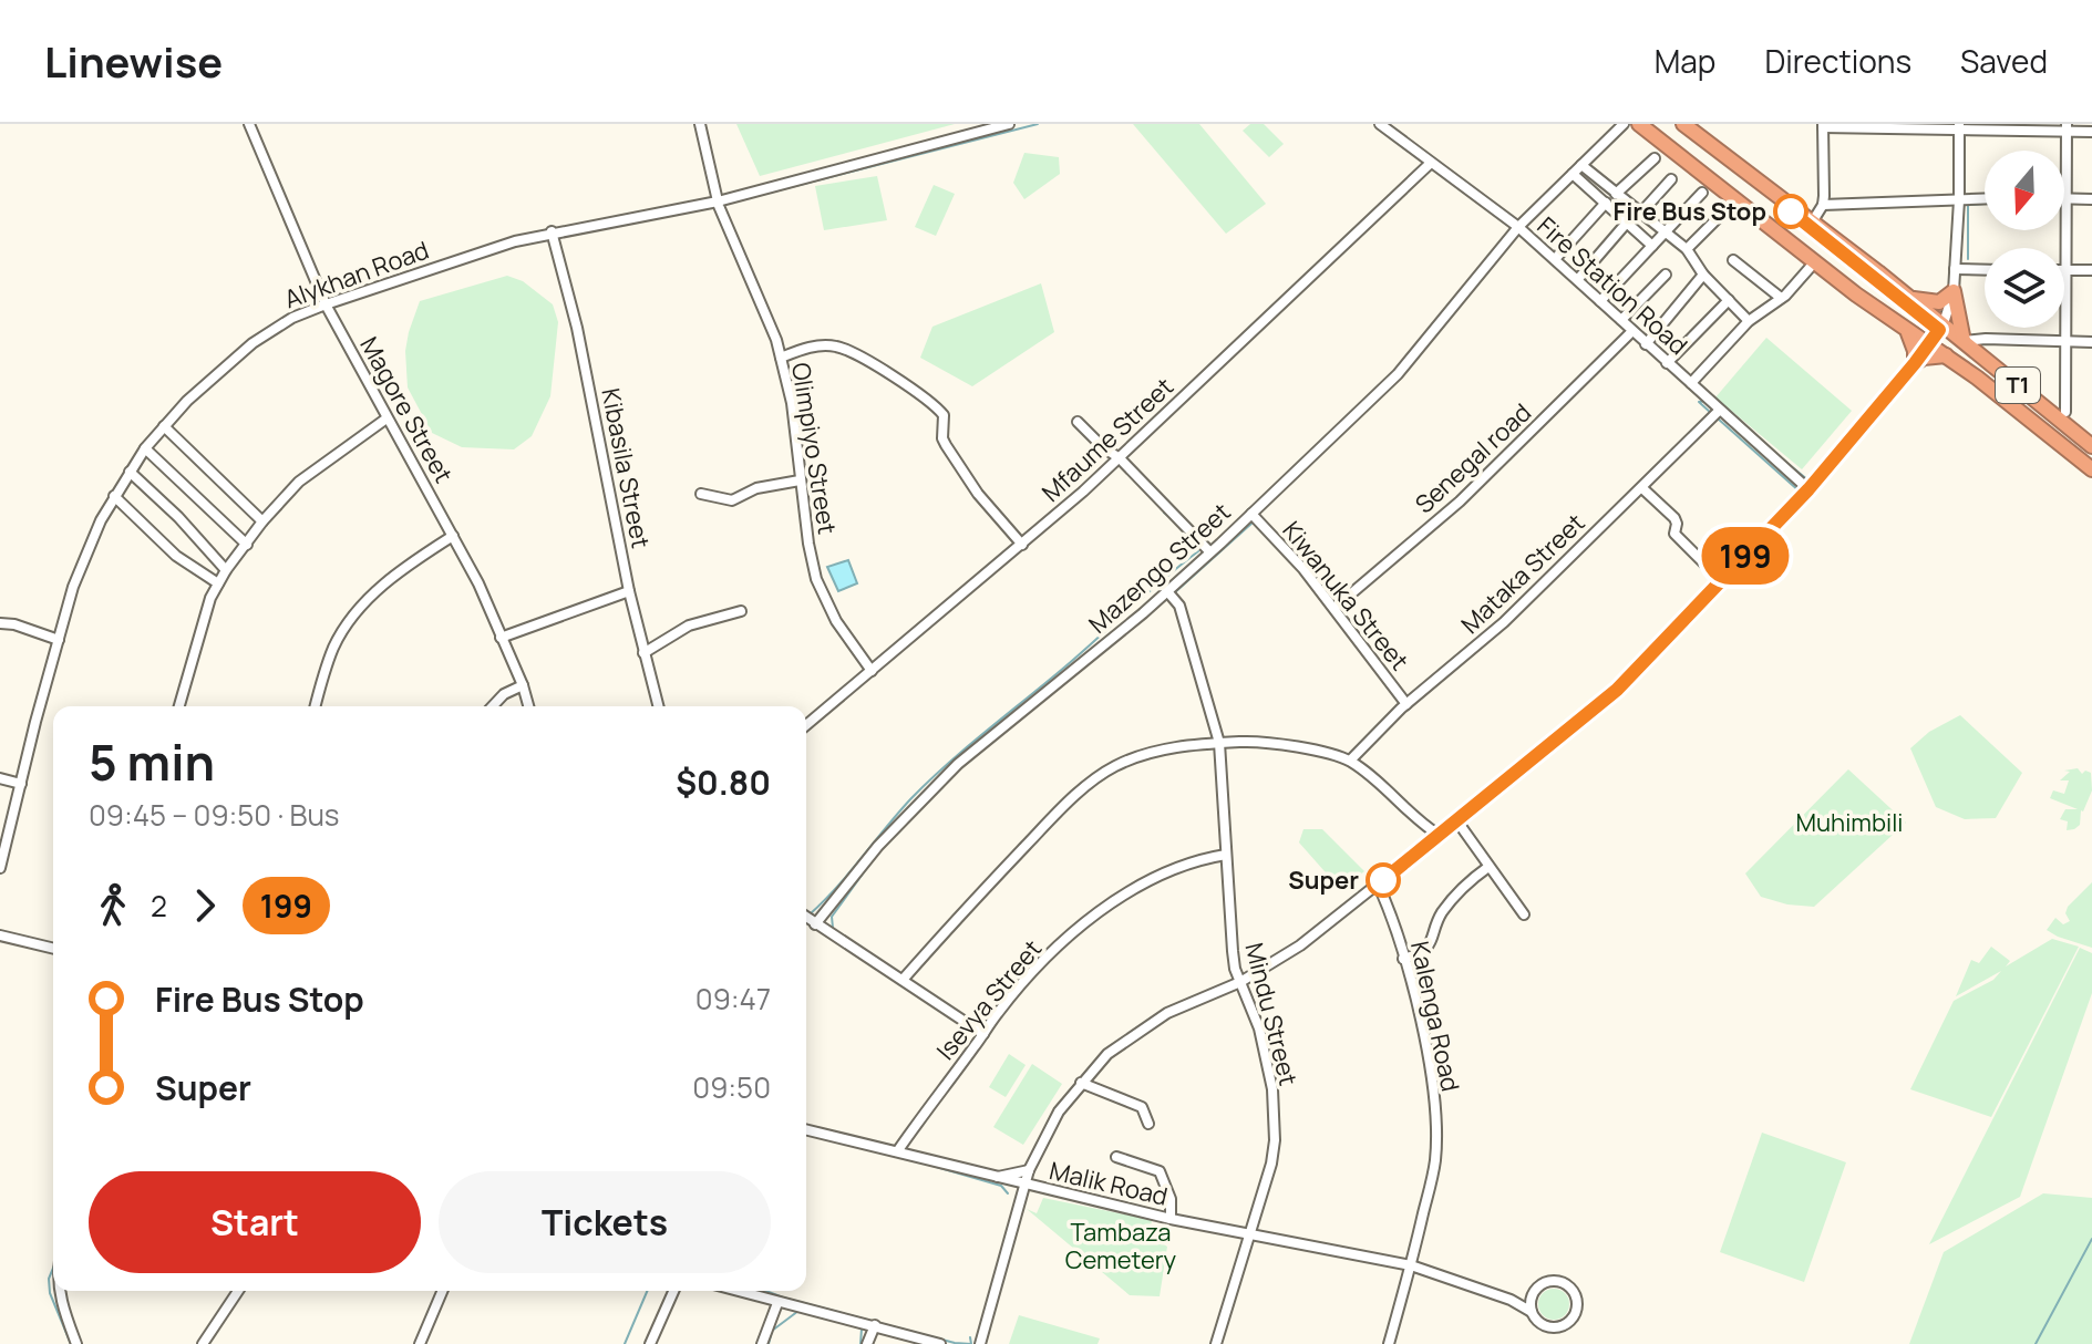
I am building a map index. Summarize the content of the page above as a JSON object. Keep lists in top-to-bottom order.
{
  "streets": {
    "highway": ["T1"],
    "street": [
      "Alykhan Road",
      "Fire Station Road",
      "Magore Street",
      "Mfaume Street",
      "Olimpiyo Street",
      "Senegal road",
      "Kibasila Street",
      "Mazengo Street",
      "Mataka Street",
      "Kiwanuka Street",
      "Isevya Street",
      "Mindu Street",
      "Kalenga Road",
      "Malik Road"
    ]
  },
  "crossings": [
    ["Alykhan Road", "Magore Street"],
    ["Alykhan Road", "Olimpiyo Street"],
    ["Alykhan Road", "Kibasila Street"],
    ["Fire Station Road", "Mfaume Street"],
    ["Fire Station Road", "Senegal road"],
    ["Fire Station Road", "Mazengo Street"],
    ["Fire Station Road", "Mataka Street"],
    ["Mfaume Street", "Olimpiyo Street"],
    ["Senegal road", "Kiwanuka Street"],
    ["Mazengo Street", "Kiwanuka Street"],
    ["Mazengo Street", "Mindu Street"],
    ["Mataka Street", "Kiwanuka Street"],
    ["Isevya Street", "Mindu Street"],
    ["Isevya Street", "Malik Road"],
    ["Mindu Street", "Malik Road"],
    ["Kalenga Road", "Malik Road"]
  ],
  "parks": ["Muhimbili", "Tambaza Cemetery"],
  "places": ["Fire Bus Stop", "Super"],
  "lines": ["bus line 199"],
  "north": "bottom",
  "page": {
    "header": "Linewise",
    "nav": ["Map", "Directions", "Saved"],
    "on_map": "199",
    "heading": ["5 min", "09:45 – 09:50 · Bus", "$0.80"],
    "legs": ["2", "199"],
    "list": [
      {
        "name": "Fire Bus Stop",
        "value": "09:47"
      },
      {
        "name": "Super",
        "value": "09:50"
      }
    ],
    "buttons": ["Start", "Tickets"]
  }
}
